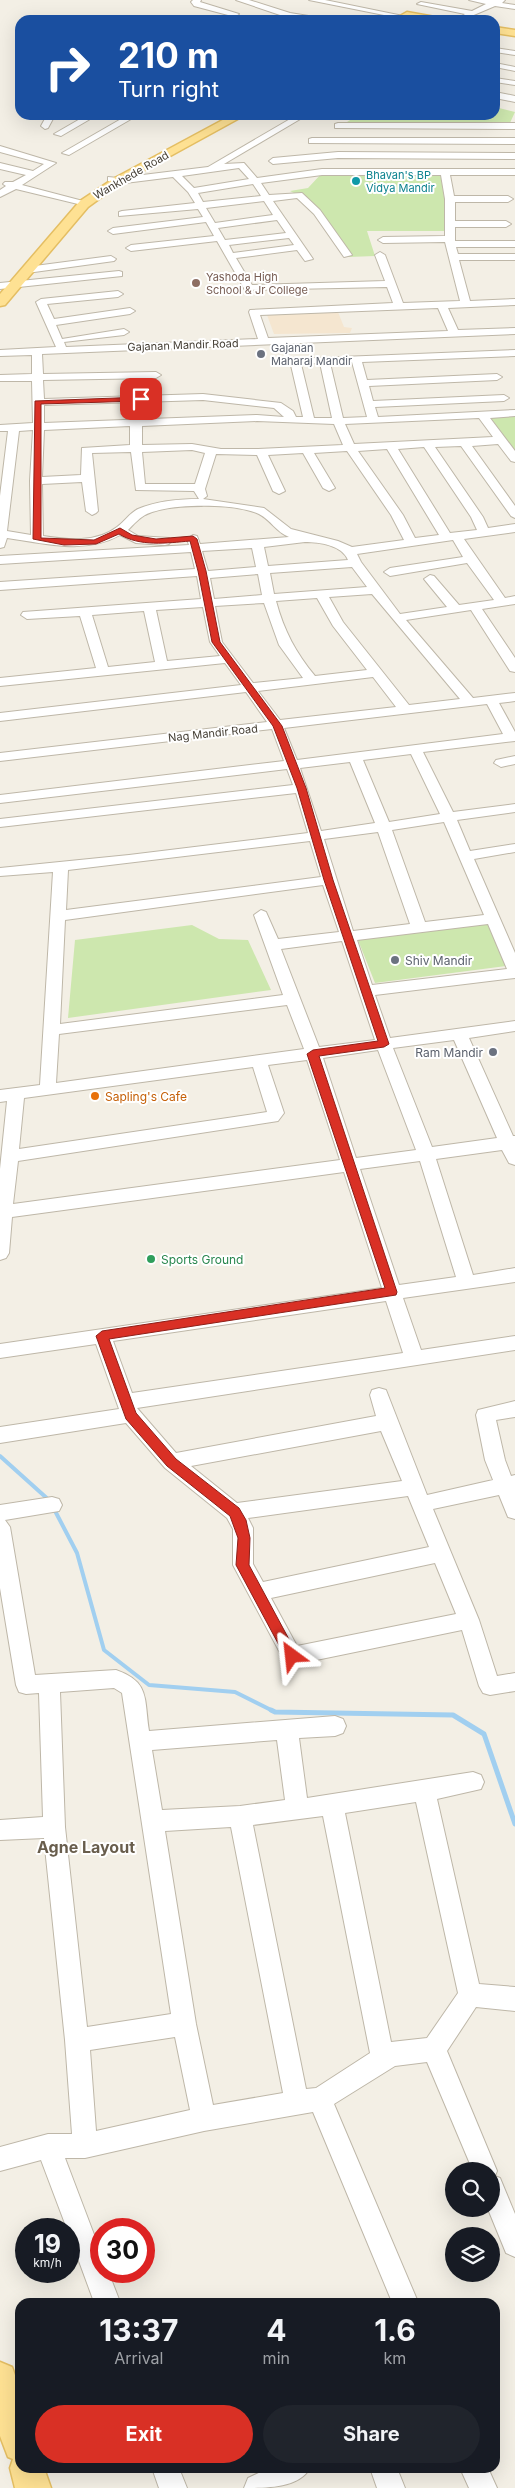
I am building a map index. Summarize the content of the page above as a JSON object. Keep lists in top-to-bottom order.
{
  "streets": {
    "main road": ["Wankhede Road"],
    "street": ["Gajanan Mandir Road", "Nag Mandir Road"]
  },
  "districts": ["Agne Layout"],
  "places": [
    "Bhavan's BP Vidya Mandir",
    "Yashoda High School & Jr College",
    "Gajanan Maharaj Mandir",
    "Shiv Mandir",
    "Ram Mandir",
    "Sapling's Cafe",
    "Sports Ground"
  ],
  "page": {
    "turn": ["210 m", "Turn right"],
    "speed": "19 km/h",
    "limit": "30",
    "eta": [
      "13:37",
      "Arrival",
      "4",
      "min",
      "1.6",
      "km"
    ],
    "buttons": ["Exit", "Share"]
  }
}
